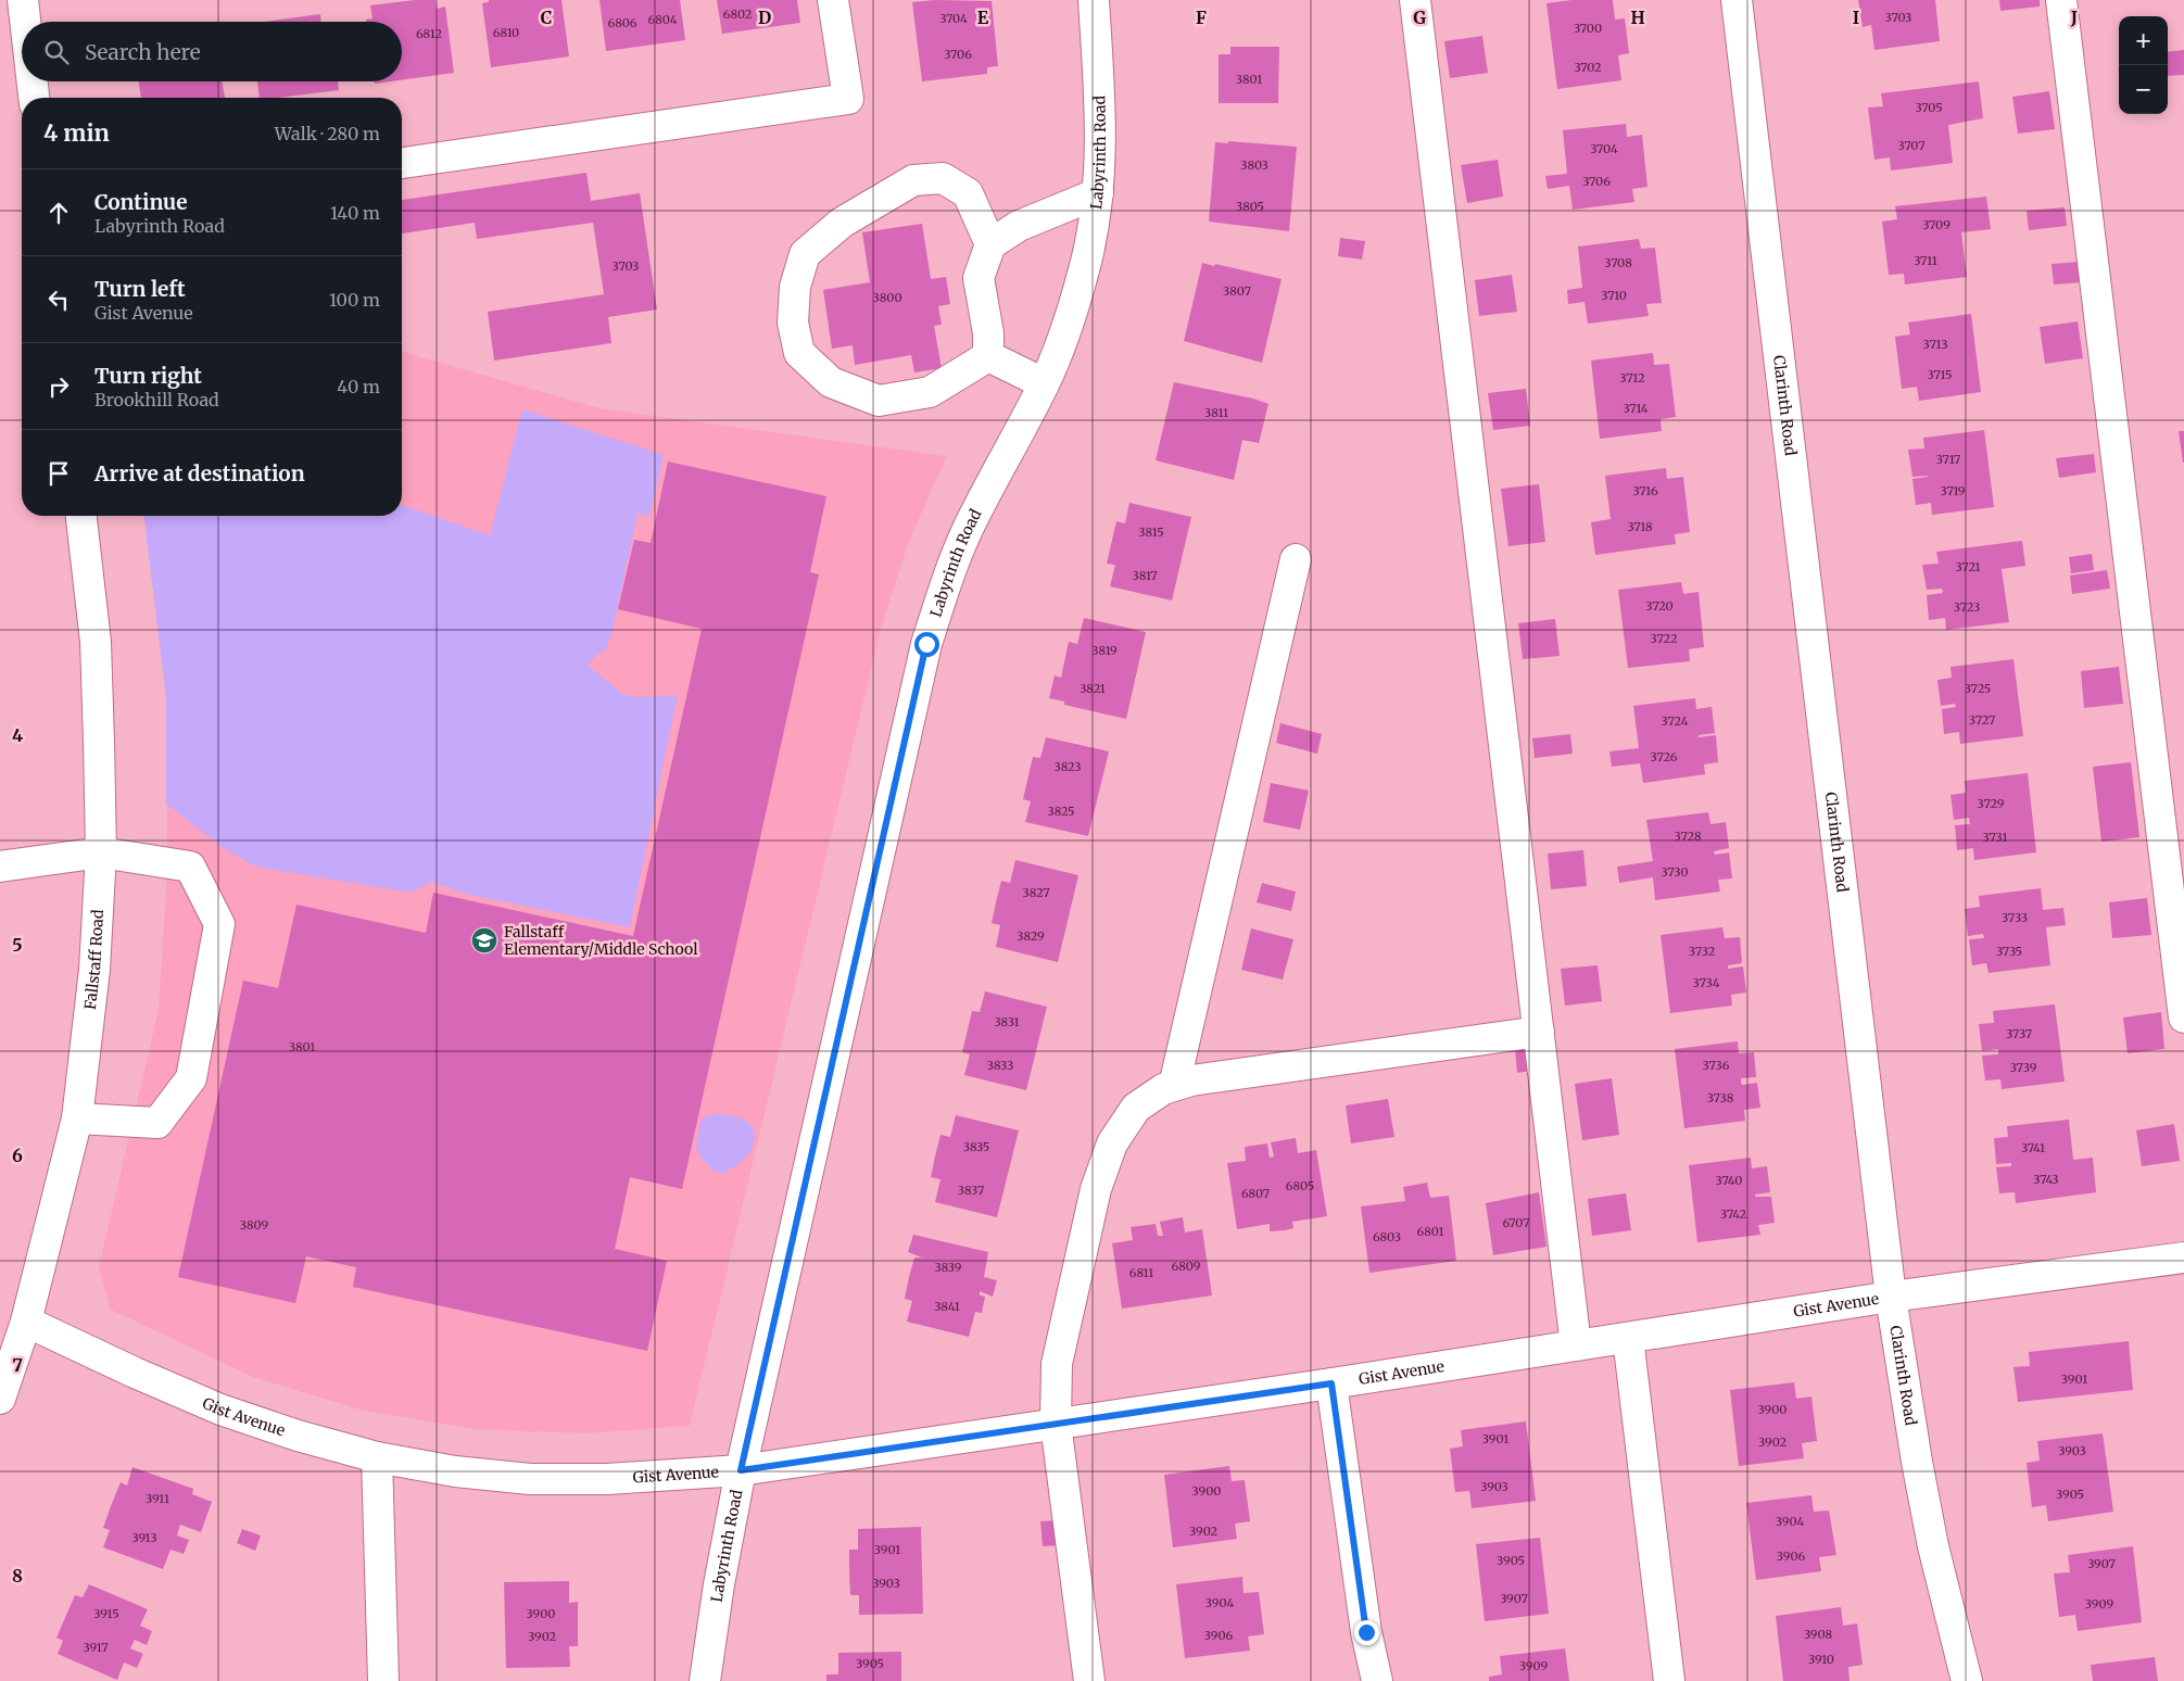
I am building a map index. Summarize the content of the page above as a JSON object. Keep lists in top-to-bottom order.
{
  "streets": {
    "street": [
      "Labyrinth Road",
      "Clarinth Road",
      "Fallstaff Road",
      "Gist Avenue"
    ]
  },
  "crossings": [
    ["Labyrinth Road", "Gist Avenue"],
    ["Clarinth Road", "Gist Avenue"],
    ["Fallstaff Road", "Gist Avenue"]
  ],
  "places": {
    "school or university": ["Fallstaff Elementary/Middle School"]
  },
  "house_numbers": [
    "6802",
    "3703",
    "3704",
    "6804",
    "6806",
    "3700",
    "6810",
    "6812",
    "3706",
    "3702",
    "3801",
    "3705",
    "3707",
    "3704",
    "3803",
    "3706",
    "3805",
    "3709",
    "3711",
    "3708",
    "3703",
    "3807",
    "3710",
    "3800",
    "3713",
    "3715",
    "3712",
    "3714",
    "3811",
    "3717",
    "3716",
    "3719",
    "3718",
    "3815",
    "3721",
    "3817",
    "3720",
    "3723",
    "3722",
    "3819",
    "3821",
    "3725",
    "3727",
    "3724",
    "3726",
    "3823",
    "3729",
    "3825",
    "3728",
    "3731",
    "3730",
    "3827",
    "3733",
    "3829",
    "3732",
    "3735",
    "3734",
    "3831",
    "3737",
    "3801",
    "3833",
    "3736",
    "3739",
    "3738",
    "3835",
    "3741",
    "3743",
    "3740",
    "6805",
    "3837",
    "6807",
    "3742",
    "6707",
    "3809",
    "6801",
    "6803",
    "6809",
    "3839",
    "6811",
    "3841",
    "3901",
    "3900",
    "3901",
    "3902",
    "3903",
    "3903",
    "3900",
    "3905",
    "3911",
    "3904",
    "3902",
    "3913",
    "3901",
    "3906",
    "3905",
    "3907",
    "3903",
    "3907",
    "3904",
    "3909",
    "3915",
    "3900",
    "3908",
    "3906",
    "3902",
    "3917",
    "3910",
    "3905",
    "3909"
  ],
  "page": {
    "map_buttons": ["+", "−"],
    "search": "Search here",
    "heading": ["4 min", "Walk · 280 m"],
    "list": [
      ["Continue", "Labyrinth Road", "140 m"],
      ["Turn left", "Gist Avenue", "100 m"],
      ["Turn right", "Brookhill Road", "40 m"],
      "Arrive at destination"
    ]
  },
  "grid": {
    "columns": [
      "C",
      "D",
      "E",
      "F",
      "G",
      "H",
      "I",
      "J"
    ],
    "rows": [
      "4",
      "5",
      "6",
      "7",
      "8"
    ]
  }
}
